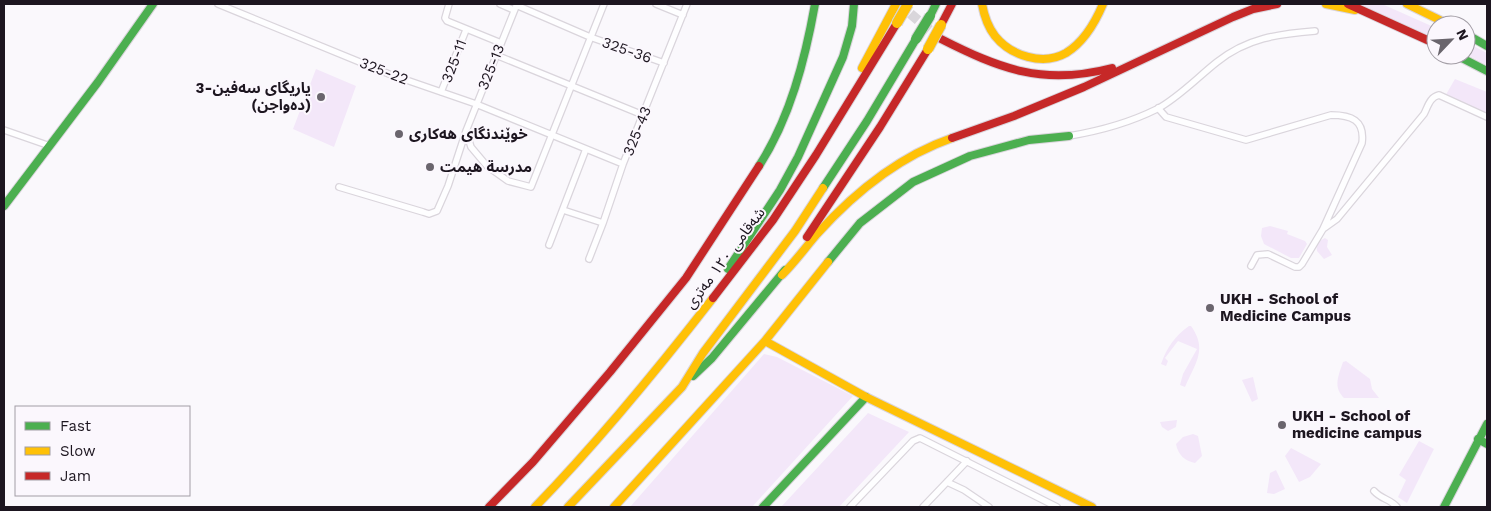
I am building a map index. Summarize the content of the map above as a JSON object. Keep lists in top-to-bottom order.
{
  "streets": {
    "main road": ["شەقامی ١٢٠ مەتری"],
    "street": [
      "325-36",
      "325-11",
      "325-13",
      "325-22",
      "325-43"
    ]
  },
  "crossings": [
    ["325-36", "325-13"],
    ["325-36", "325-43"],
    ["325-11", "325-22"],
    ["325-13", "325-22"],
    ["325-22", "325-43"]
  ],
  "places": [
    "یاریگای سەفین-3 (دەواجن)",
    "خوێندنگای هەکاری",
    "مدرسة هيمت",
    "UKH - School of Medicine Campus",
    "UKH - School of medicine campus"
  ],
  "legend": ["Fast", "Slow", "Jam"],
  "north": "top right"
}
